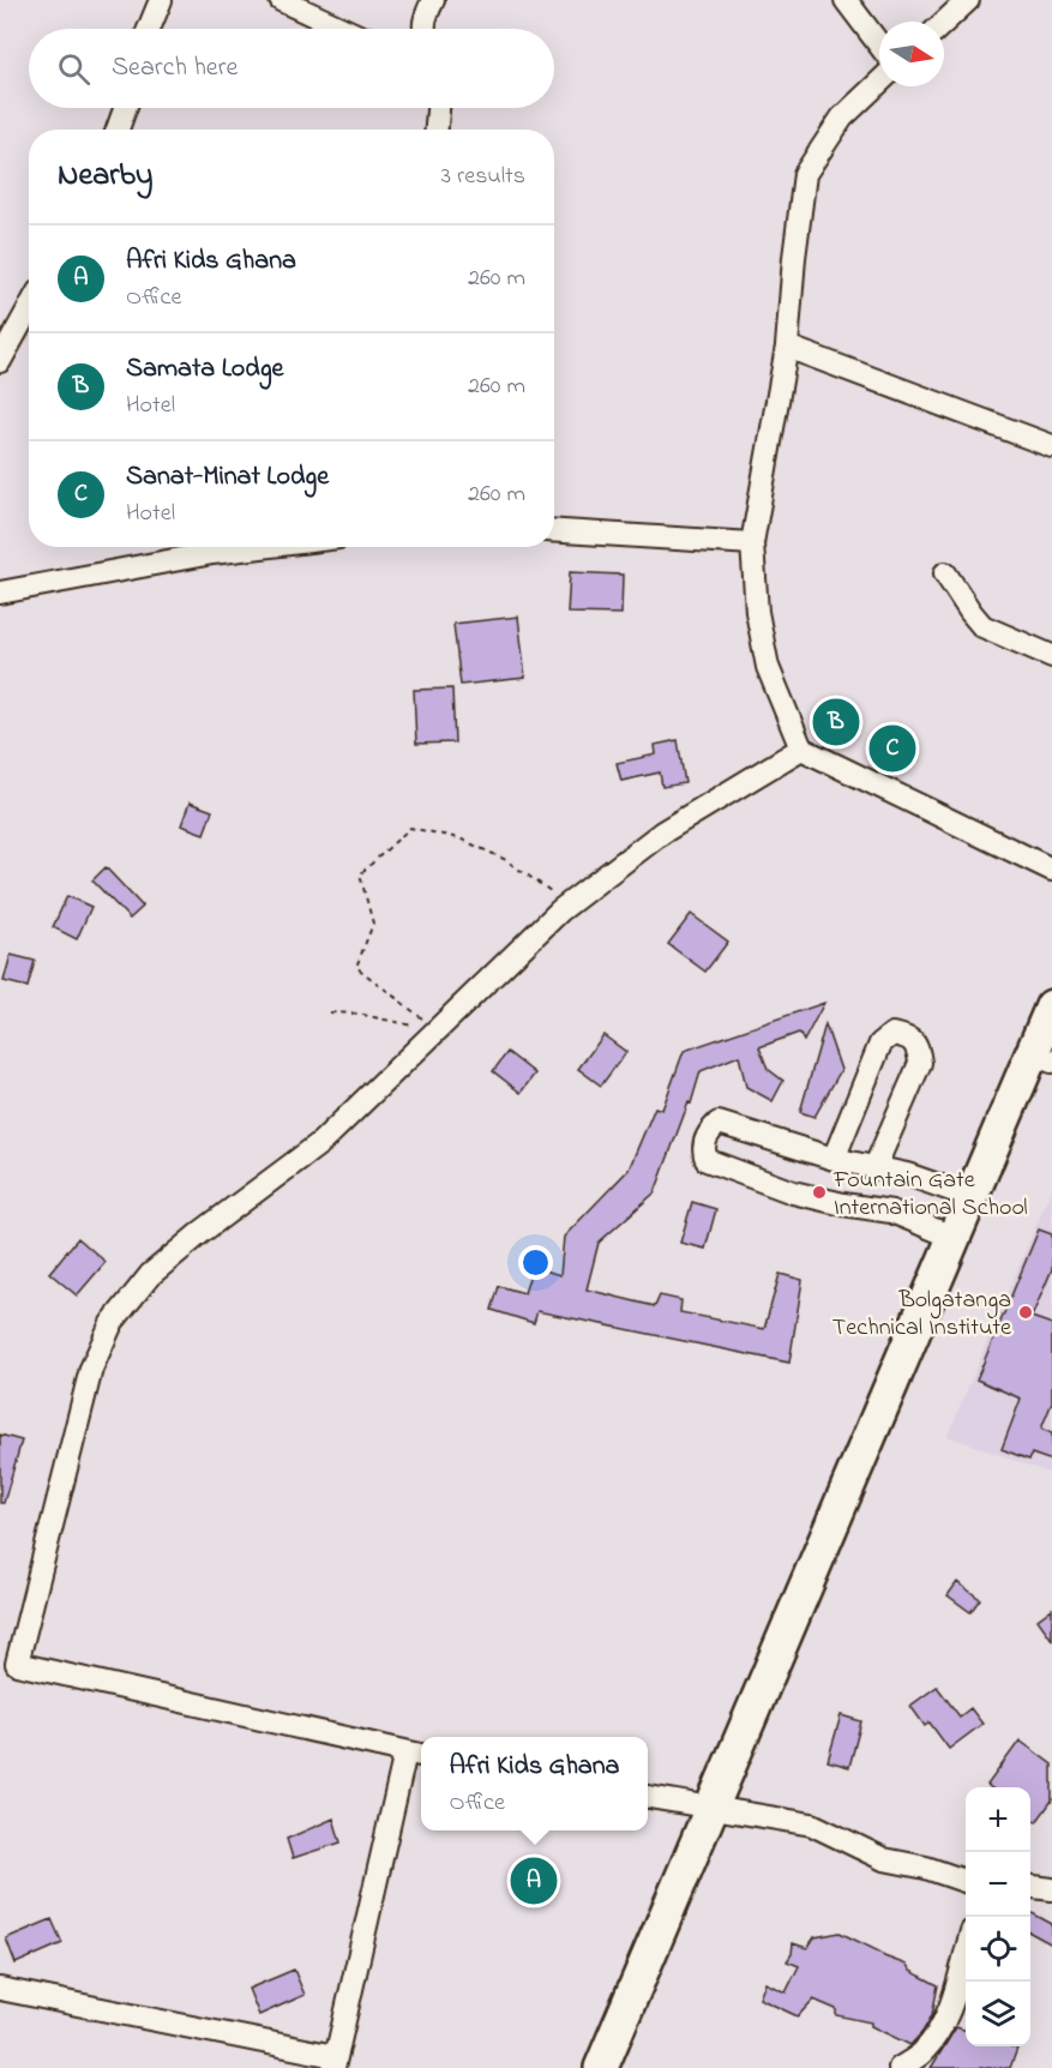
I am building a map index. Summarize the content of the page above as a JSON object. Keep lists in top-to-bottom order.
{
  "places": ["Fountain Gate International School", "Bolgatanga Technical Institute"],
  "north": "right",
  "page": {
    "search": "Search here",
    "heading": ["Nearby", "3 results"],
    "list": [
      {
        "mark": "A",
        "name": "Afri Kids Ghana",
        "note": "Office",
        "value": "260 m"
      },
      {
        "mark": "B",
        "name": "Samata Lodge",
        "note": "Hotel",
        "value": "260 m"
      },
      {
        "mark": "C",
        "name": "Sanat-Minat Lodge",
        "note": "Hotel",
        "value": "260 m"
      }
    ],
    "pins": ["B", "C", "A"],
    "popup": ["Afri Kids Ghana", "Office"],
    "map_buttons": ["+", "−"]
  }
}
